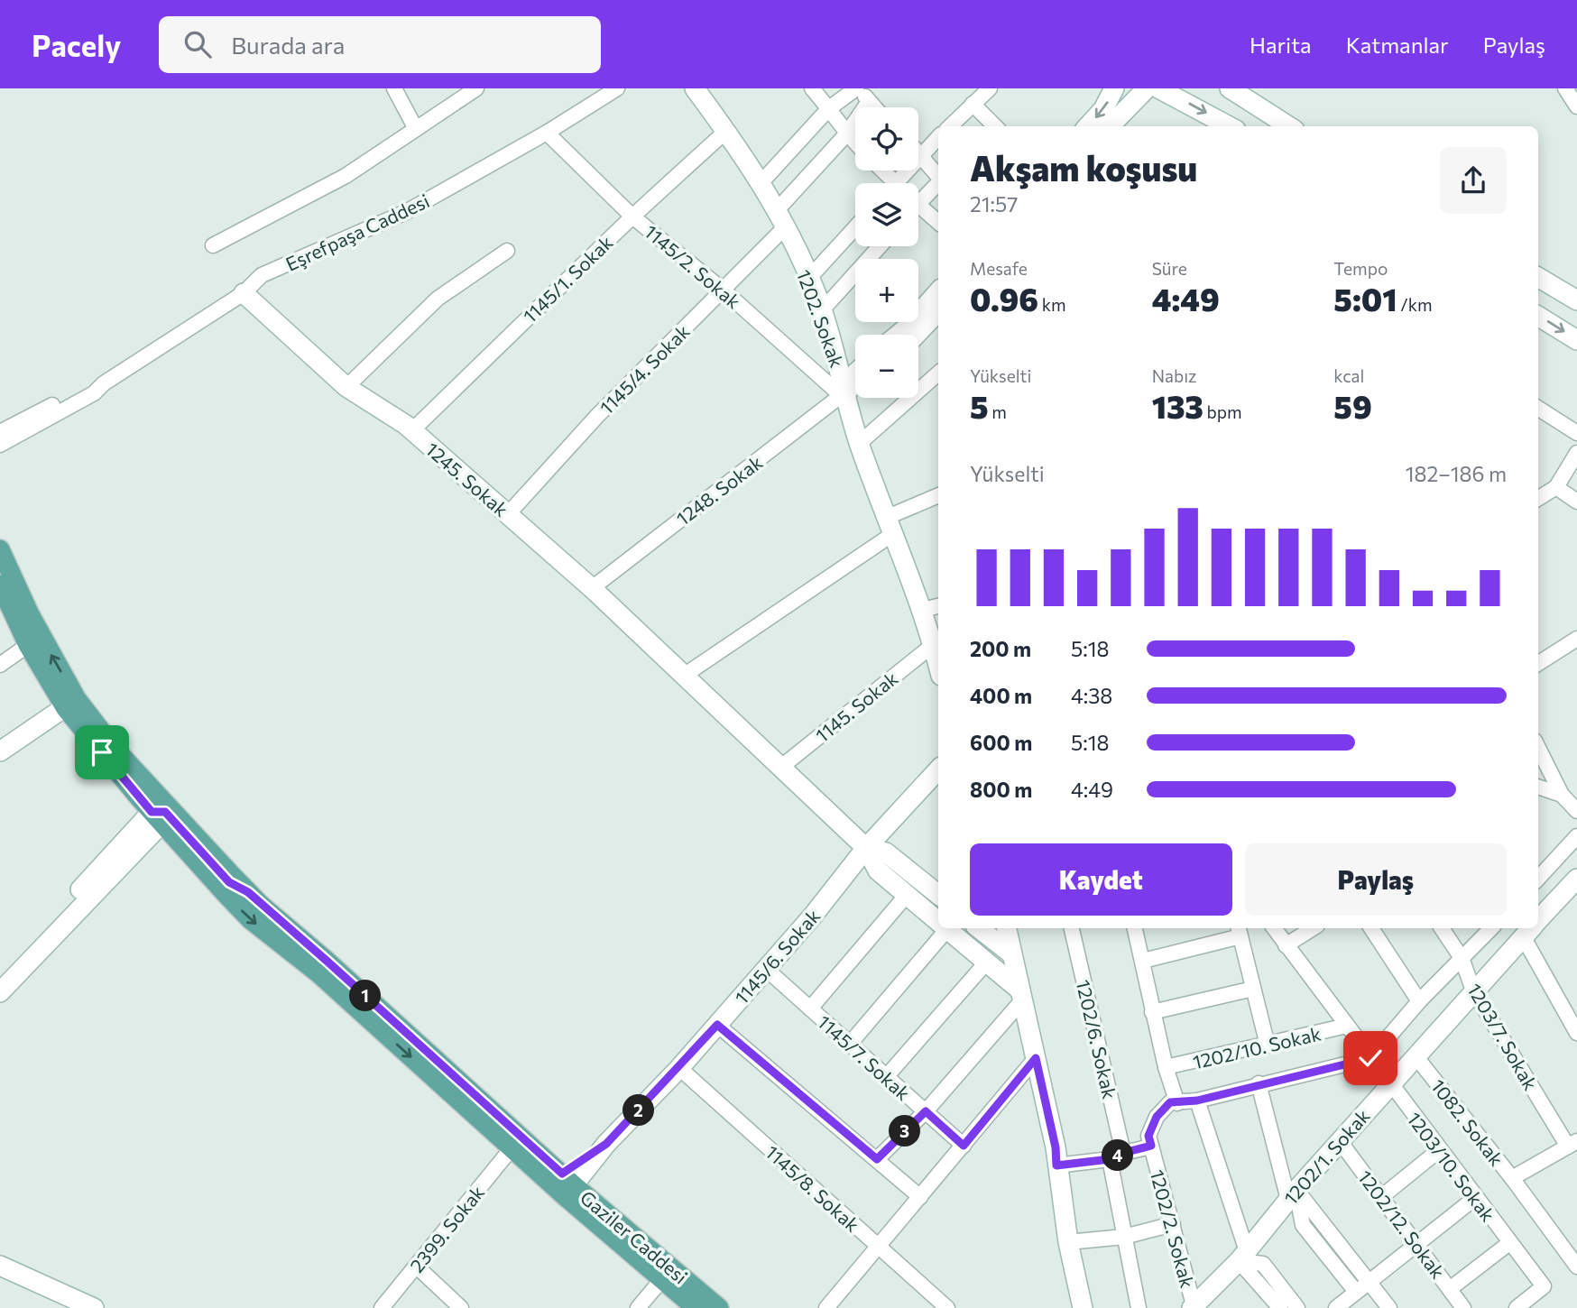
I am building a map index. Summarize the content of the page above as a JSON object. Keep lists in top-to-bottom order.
{
  "streets": {
    "main road": ["Gaziler Caddesi"],
    "street": [
      "Eşrefpaşa Caddesi",
      "1145/2. Sokak",
      "1145/1. Sokak",
      "1202. Sokak",
      "1145/4. Sokak",
      "1245. Sokak",
      "1248. Sokak",
      "1145. Sokak",
      "1145/6. Sokak",
      "1203/7. Sokak",
      "1202/6. Sokak",
      "1202/10. Sokak",
      "1145/7. Sokak",
      "1082. Sokak",
      "1202/1. Sokak",
      "1203/10. Sokak",
      "1145/8. Sokak",
      "1202/12. Sokak",
      "2399. Sokak",
      "1202/2. Sokak"
    ]
  },
  "crossings": [
    ["Eşrefpaşa Caddesi", "1145/2. Sokak"],
    ["Eşrefpaşa Caddesi", "1245. Sokak"],
    ["1145/2. Sokak", "1145/1. Sokak"],
    ["1145/2. Sokak", "1202. Sokak"],
    ["1145/2. Sokak", "1145/4. Sokak"],
    ["1145/2. Sokak", "1248. Sokak"],
    ["1145/1. Sokak", "1202. Sokak"],
    ["1145/1. Sokak", "1245. Sokak"],
    ["1202. Sokak", "1145/4. Sokak"],
    ["1202. Sokak", "1248. Sokak"],
    ["1202. Sokak", "1145. Sokak"],
    ["1145/4. Sokak", "1245. Sokak"],
    ["1245. Sokak", "1248. Sokak"],
    ["1245. Sokak", "1145. Sokak"],
    ["1245. Sokak", "1145/6. Sokak"],
    ["1145/6. Sokak", "1145/7. Sokak"],
    ["1145/6. Sokak", "1145/8. Sokak"],
    ["1145/6. Sokak", "Gaziler Caddesi"],
    ["1203/7. Sokak", "1202/1. Sokak"],
    ["1202/10. Sokak", "1203/10. Sokak"],
    ["1082. Sokak", "1202/1. Sokak"],
    ["1202/1. Sokak", "1203/10. Sokak"],
    ["1202/1. Sokak", "1202/12. Sokak"],
    ["1202/1. Sokak", "1202/2. Sokak"],
    ["2399. Sokak", "Gaziler Caddesi"]
  ],
  "page": {
    "header": "Pacely",
    "search": "Burada ara",
    "nav": ["Harita", "Katmanlar", "Paylaş"],
    "map_buttons": ["+", "−"],
    "heading": ["Akşam koşusu", "21:57"],
    "stats": [
      ["Mesafe", "0.96 km"],
      ["Süre", "4:49"],
      ["Tempo", "5:01 /km"],
      ["Yükselti", "5 m"],
      ["Nabız", "133 bpm"],
      ["kcal", "59"]
    ],
    "chart": ["Yükselti", "182–186 m"],
    "list": [
      {
        "name": "200 m",
        "note": "5:18"
      },
      {
        "name": "400 m",
        "note": "4:38"
      },
      {
        "name": "600 m",
        "note": "5:18"
      },
      {
        "name": "800 m",
        "note": "4:49"
      }
    ],
    "buttons": ["Kaydet", "Paylaş"],
    "pins": [
      "1",
      "2",
      "3",
      "4"
    ]
  }
}
